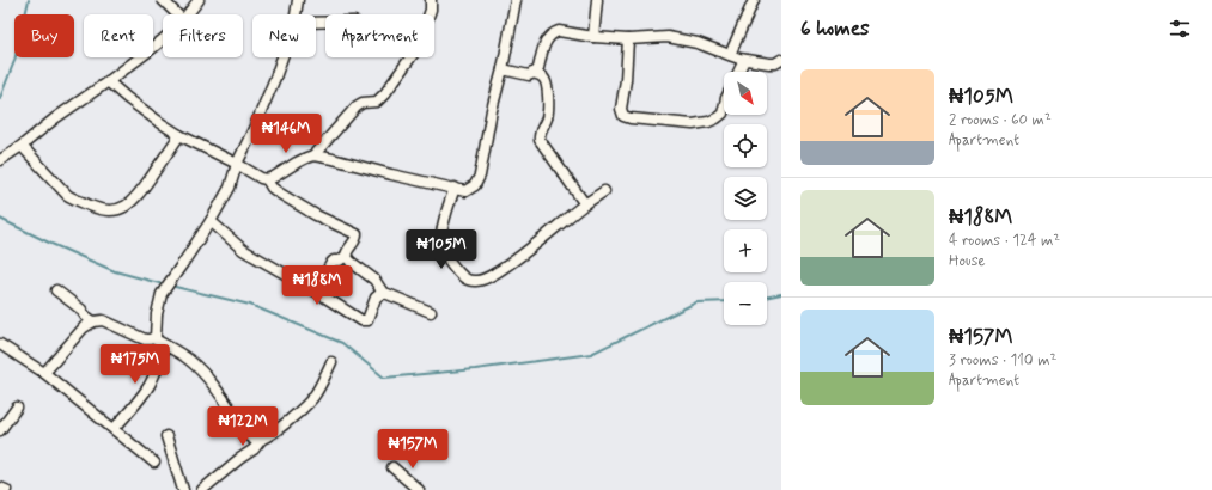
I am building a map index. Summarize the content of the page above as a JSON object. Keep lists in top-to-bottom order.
{
  "north": "bottom right",
  "page": {
    "heading": "6 homes",
    "chip": [
      "Buy",
      "Rent",
      "Filters",
      "New",
      "Apartment"
    ],
    "list": [
      {
        "name": "₦105M",
        "note": "2 rooms · 60 m² · Apartment"
      },
      {
        "name": "₦188M",
        "note": "4 rooms · 124 m² · House"
      },
      {
        "name": "₦157M",
        "note": "3 rooms · 110 m² · Apartment"
      }
    ],
    "map_buttons": ["+", "−"],
    "price": [
      "₦146M",
      "₦105M",
      "₦188M",
      "₦175M",
      "₦122M",
      "₦157M"
    ]
  }
}
